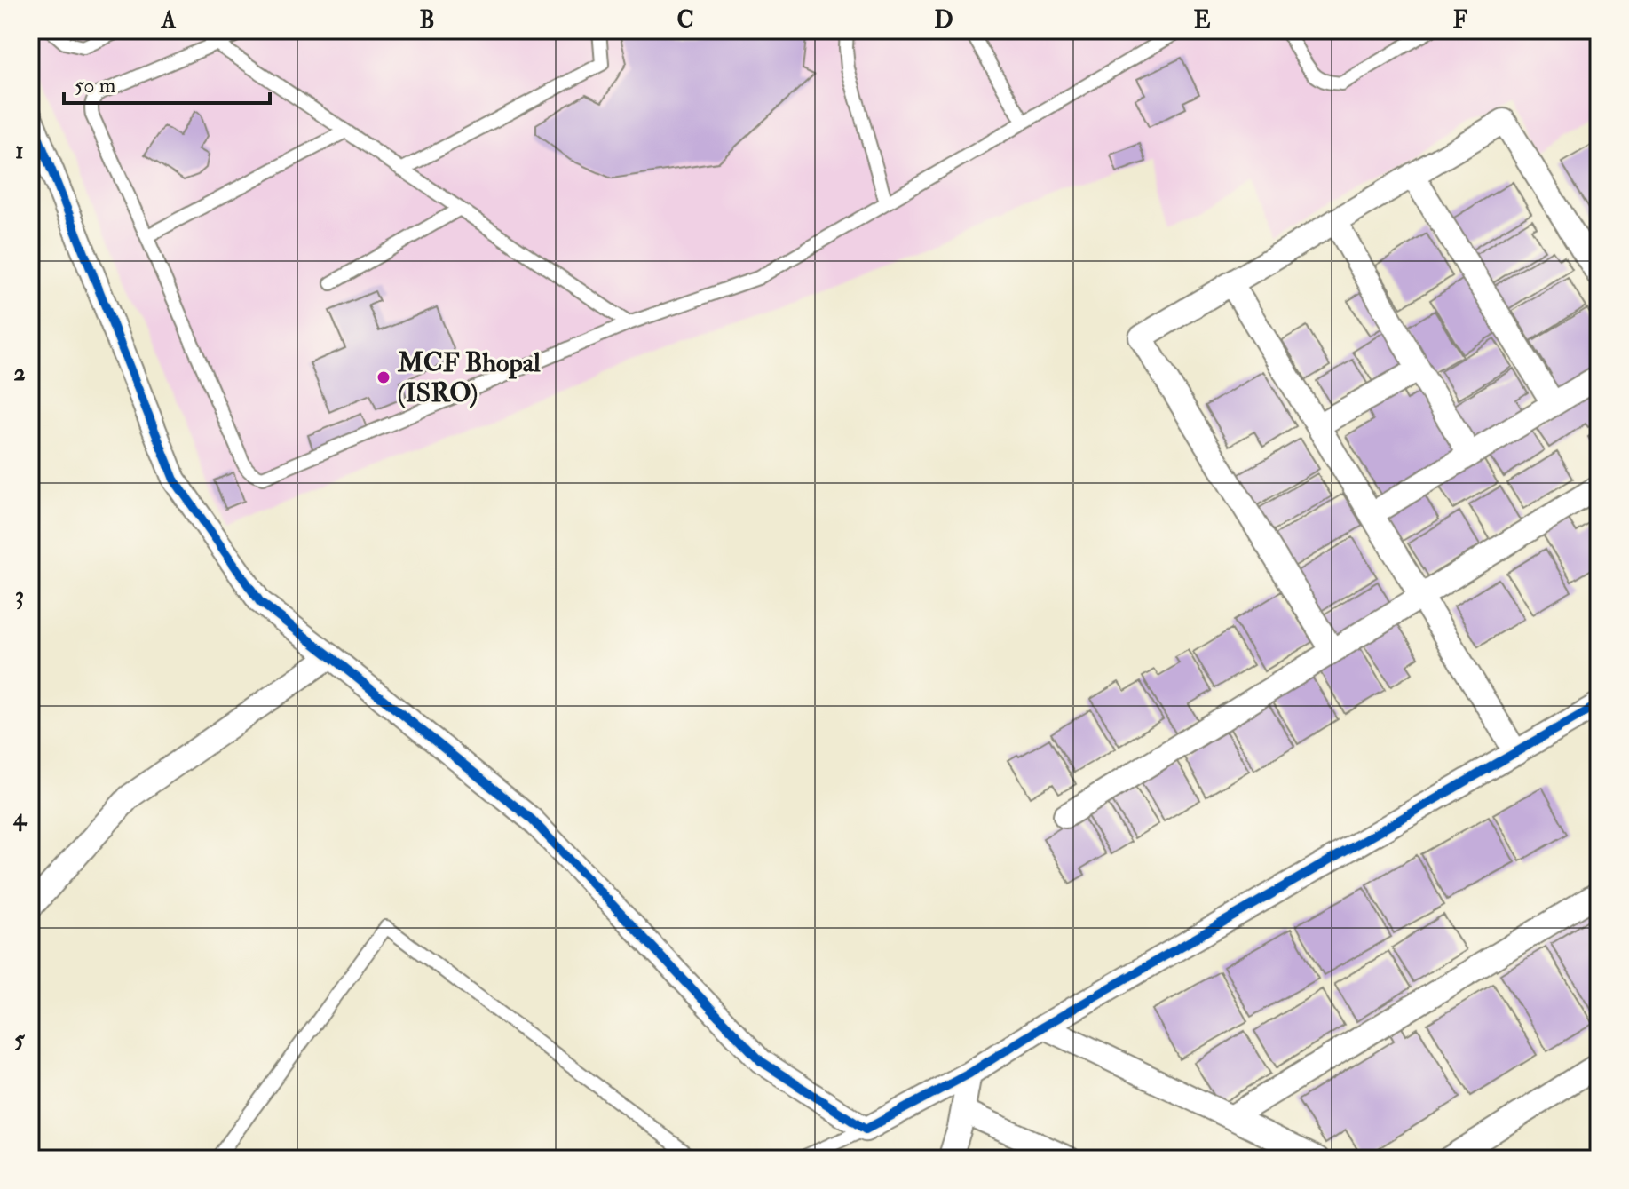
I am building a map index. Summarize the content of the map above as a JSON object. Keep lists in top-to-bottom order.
{
  "places": ["MCF Bhopal (ISRO)"],
  "scale_bar": "50 m",
  "grid": {
    "columns": [
      "A",
      "B",
      "C",
      "D",
      "E",
      "F"
    ],
    "rows": [
      "1",
      "2",
      "3",
      "4",
      "5"
    ]
  }
}
